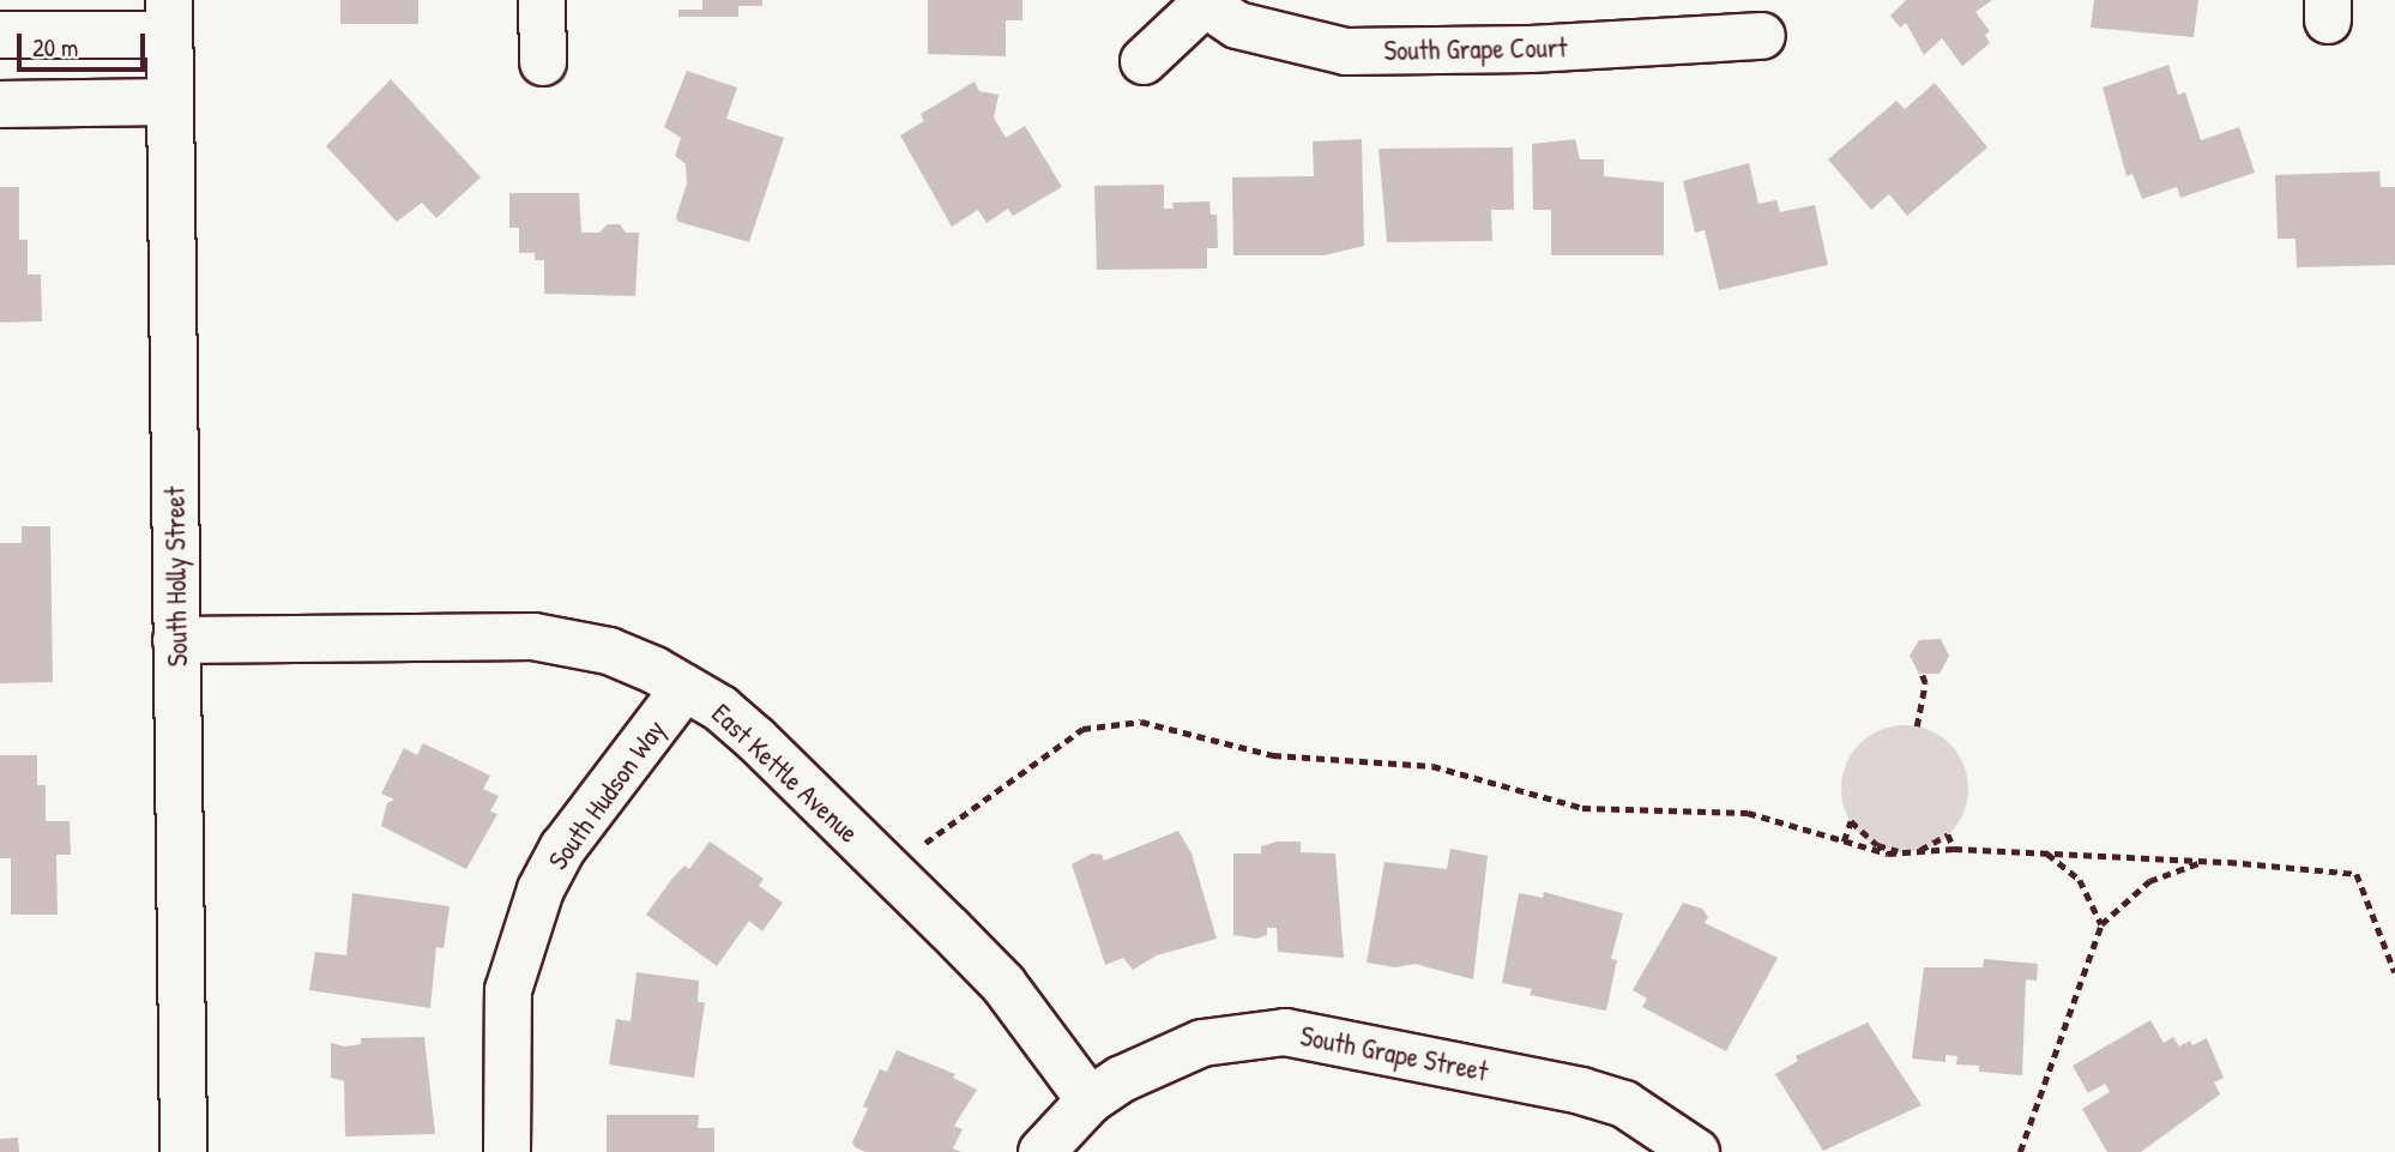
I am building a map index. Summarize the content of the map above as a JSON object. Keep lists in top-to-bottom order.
{
  "streets": {
    "street": [
      "South Grape Court",
      "South Holly Street",
      "East Kettle Avenue",
      "South Hudson Way",
      "South Grape Street"
    ]
  },
  "crossings": [
    ["South Holly Street", "East Kettle Avenue"],
    ["East Kettle Avenue", "South Hudson Way"],
    ["East Kettle Avenue", "South Grape Street"]
  ],
  "scale_bar": "20 m"
}
